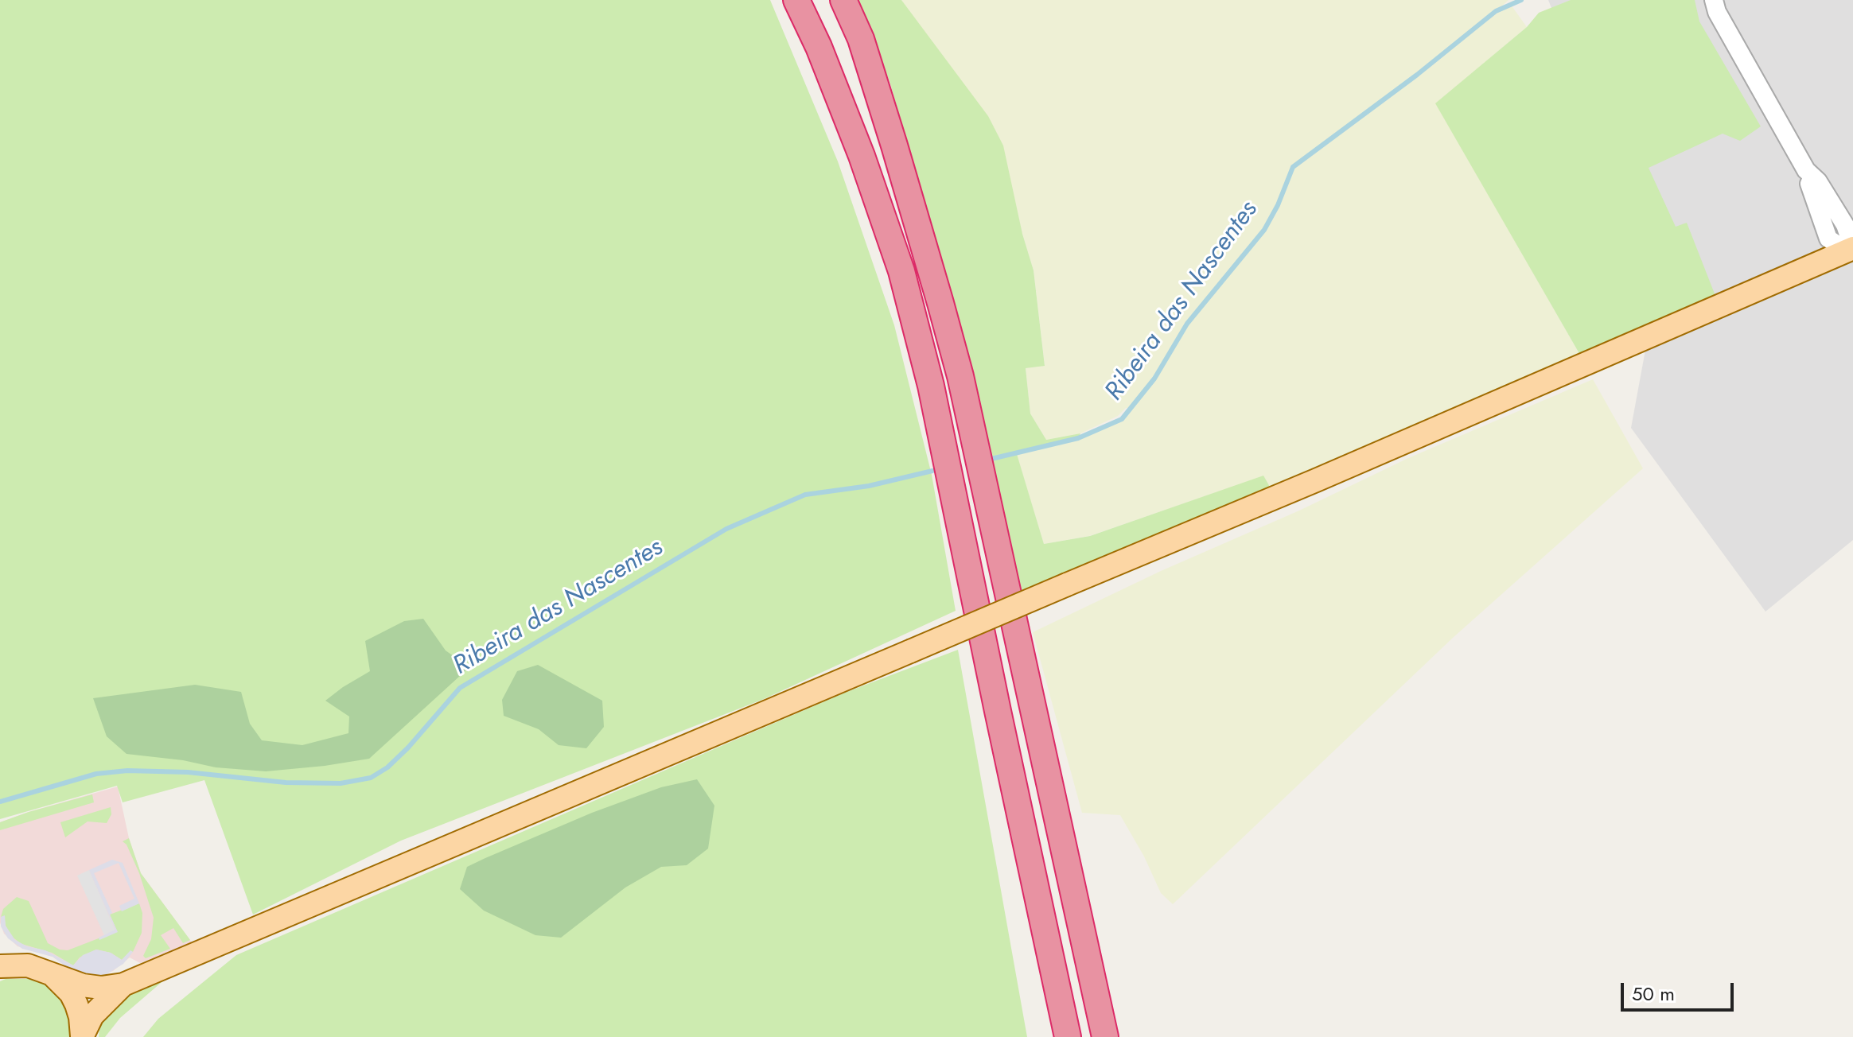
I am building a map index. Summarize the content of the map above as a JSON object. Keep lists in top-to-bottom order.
{
  "water": ["Ribeira das Nascentes"],
  "scale_bar": "50 m"
}
